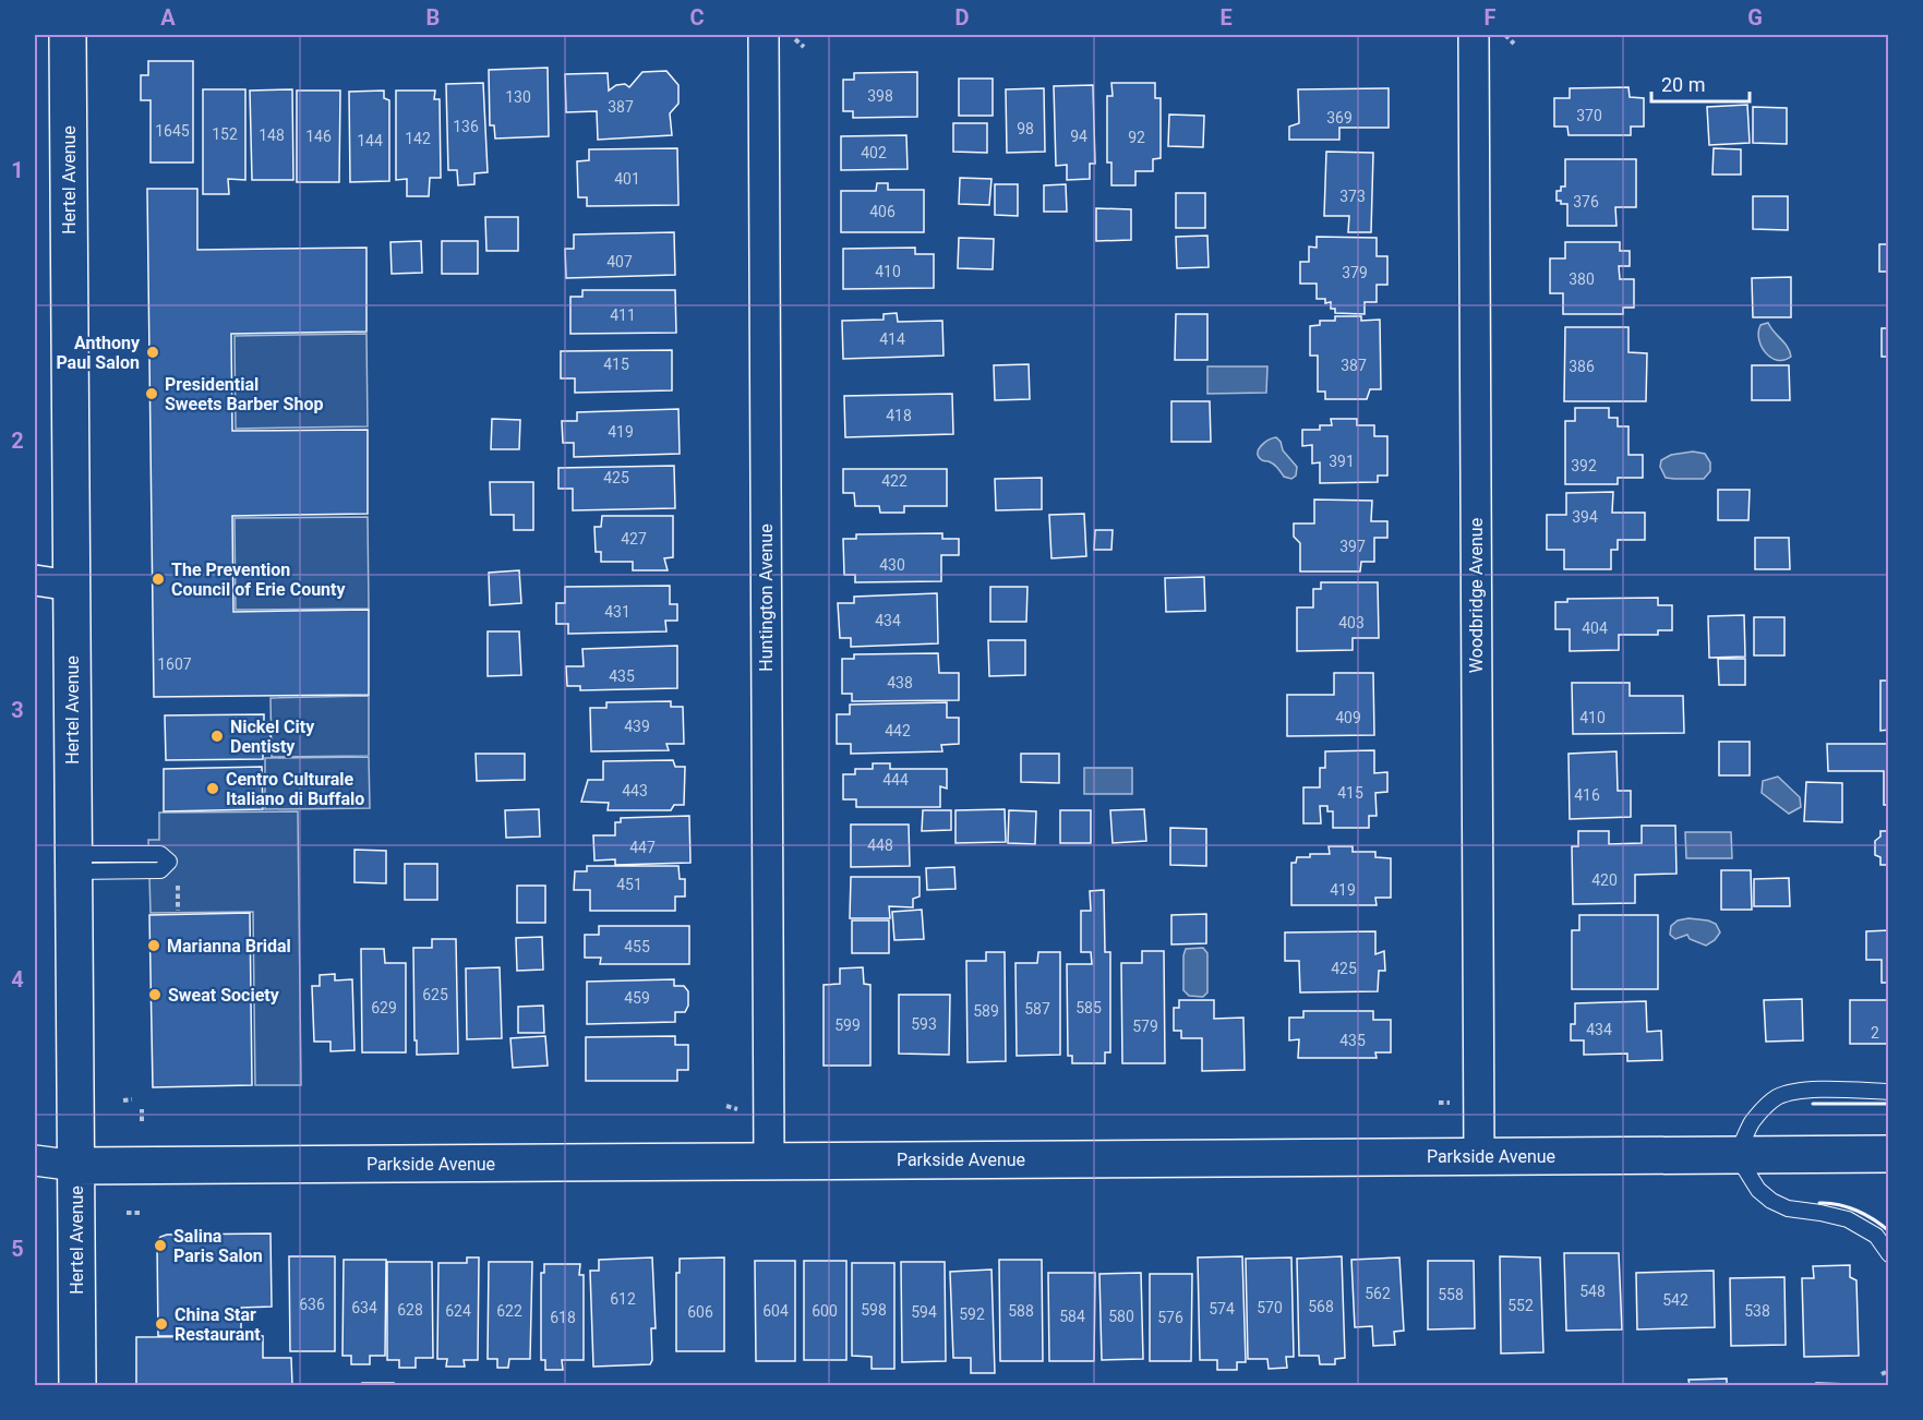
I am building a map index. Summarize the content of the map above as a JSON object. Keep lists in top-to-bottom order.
{
  "streets": {
    "street": [
      "Hertel Avenue",
      "Woodbridge Avenue",
      "Huntington Avenue",
      "Parkside Avenue"
    ]
  },
  "crossings": [
    ["Hertel Avenue", "Parkside Avenue"],
    ["Woodbridge Avenue", "Parkside Avenue"],
    ["Huntington Avenue", "Parkside Avenue"]
  ],
  "places": [
    "Anthony Paul Salon",
    "Presidential Sweets Barber Shop",
    "The Prevention Council of Erie County",
    "Nickel City Dentisty",
    "Centro Culturale Italiano di Buffalo",
    "Marianna Bridal",
    "Sweat Society",
    "Salina Paris Salon",
    "China Star Restaurant"
  ],
  "house_numbers": [
    "398",
    "130",
    "387",
    "370",
    "369",
    "136",
    "98",
    "1645",
    "152",
    "148",
    "146",
    "94",
    "92",
    "142",
    "144",
    "402",
    "401",
    "373",
    "376",
    "406",
    "407",
    "410",
    "379",
    "380",
    "411",
    "414",
    "415",
    "387",
    "386",
    "418",
    "419",
    "391",
    "392",
    "425",
    "422",
    "394",
    "427",
    "397",
    "430",
    "431",
    "434",
    "403",
    "404",
    "1607",
    "435",
    "438",
    "409",
    "410",
    "439",
    "442",
    "444",
    "443",
    "415",
    "416",
    "448",
    "447",
    "420",
    "451",
    "419",
    "455",
    "425",
    "625",
    "459",
    "629",
    "585",
    "587",
    "589",
    "593",
    "599",
    "579",
    "434",
    "2",
    "435",
    "548",
    "562",
    "558",
    "612",
    "542",
    "636",
    "552",
    "568",
    "634",
    "570",
    "574",
    "628",
    "598",
    "624",
    "622",
    "604",
    "600",
    "588",
    "538",
    "606",
    "594",
    "592",
    "584",
    "580",
    "618",
    "576"
  ],
  "scale_bar": "20 m",
  "grid": {
    "columns": [
      "A",
      "B",
      "C",
      "D",
      "E",
      "F",
      "G"
    ],
    "rows": [
      "1",
      "2",
      "3",
      "4",
      "5"
    ]
  }
}
